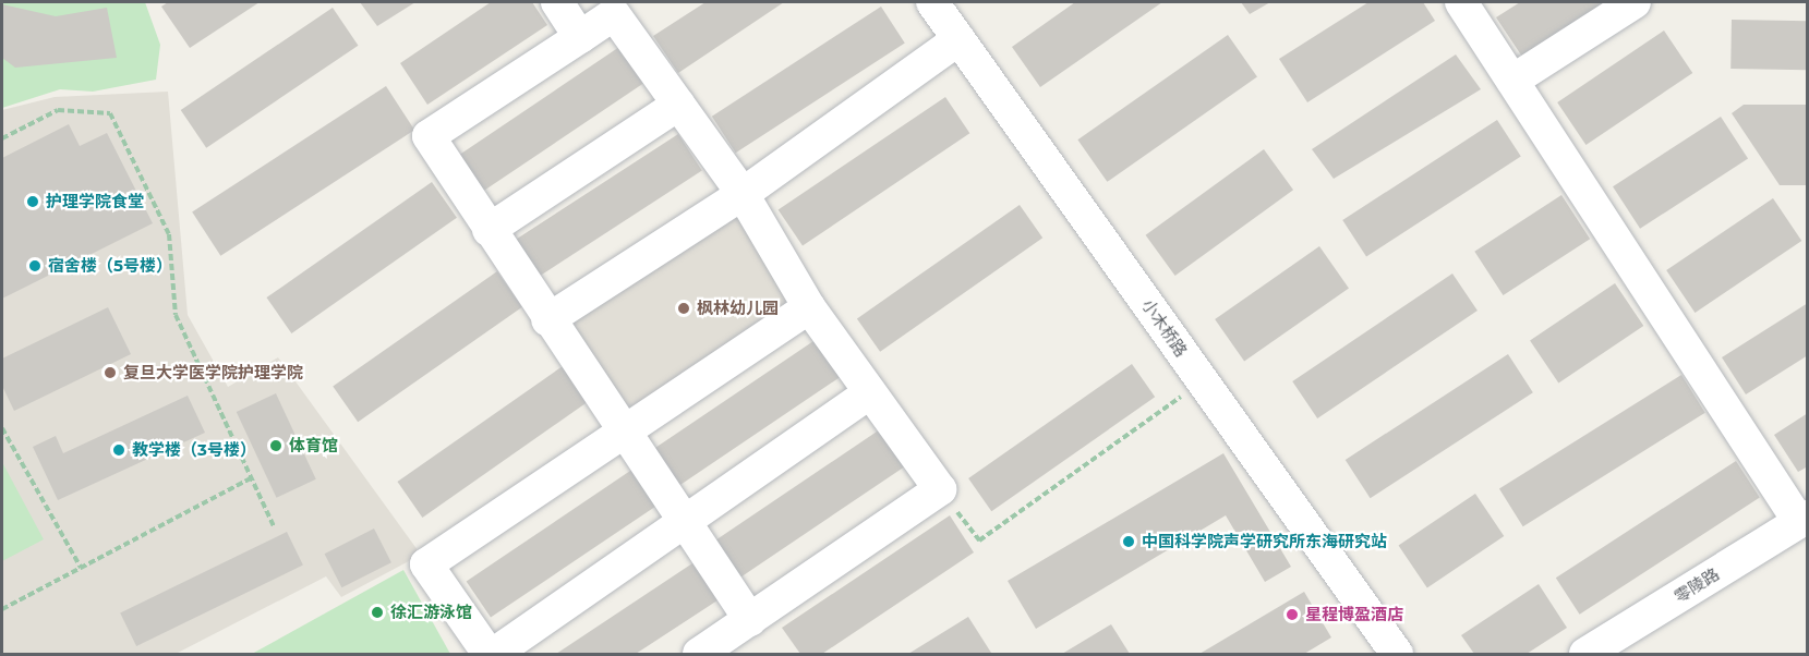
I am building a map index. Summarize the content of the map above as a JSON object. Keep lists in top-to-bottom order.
{
  "streets": {
    "street": ["小木桥路", "零陵路"]
  },
  "places": [
    "护理学院食堂",
    "宿舍楼（5号楼）",
    "枫林幼儿园",
    "复旦大学医学院护理学院",
    "体育馆",
    "教学楼（3号楼）",
    "中国科学院声学研究所东海研究站",
    "徐汇游泳馆",
    "星程博盈酒店"
  ]
}
